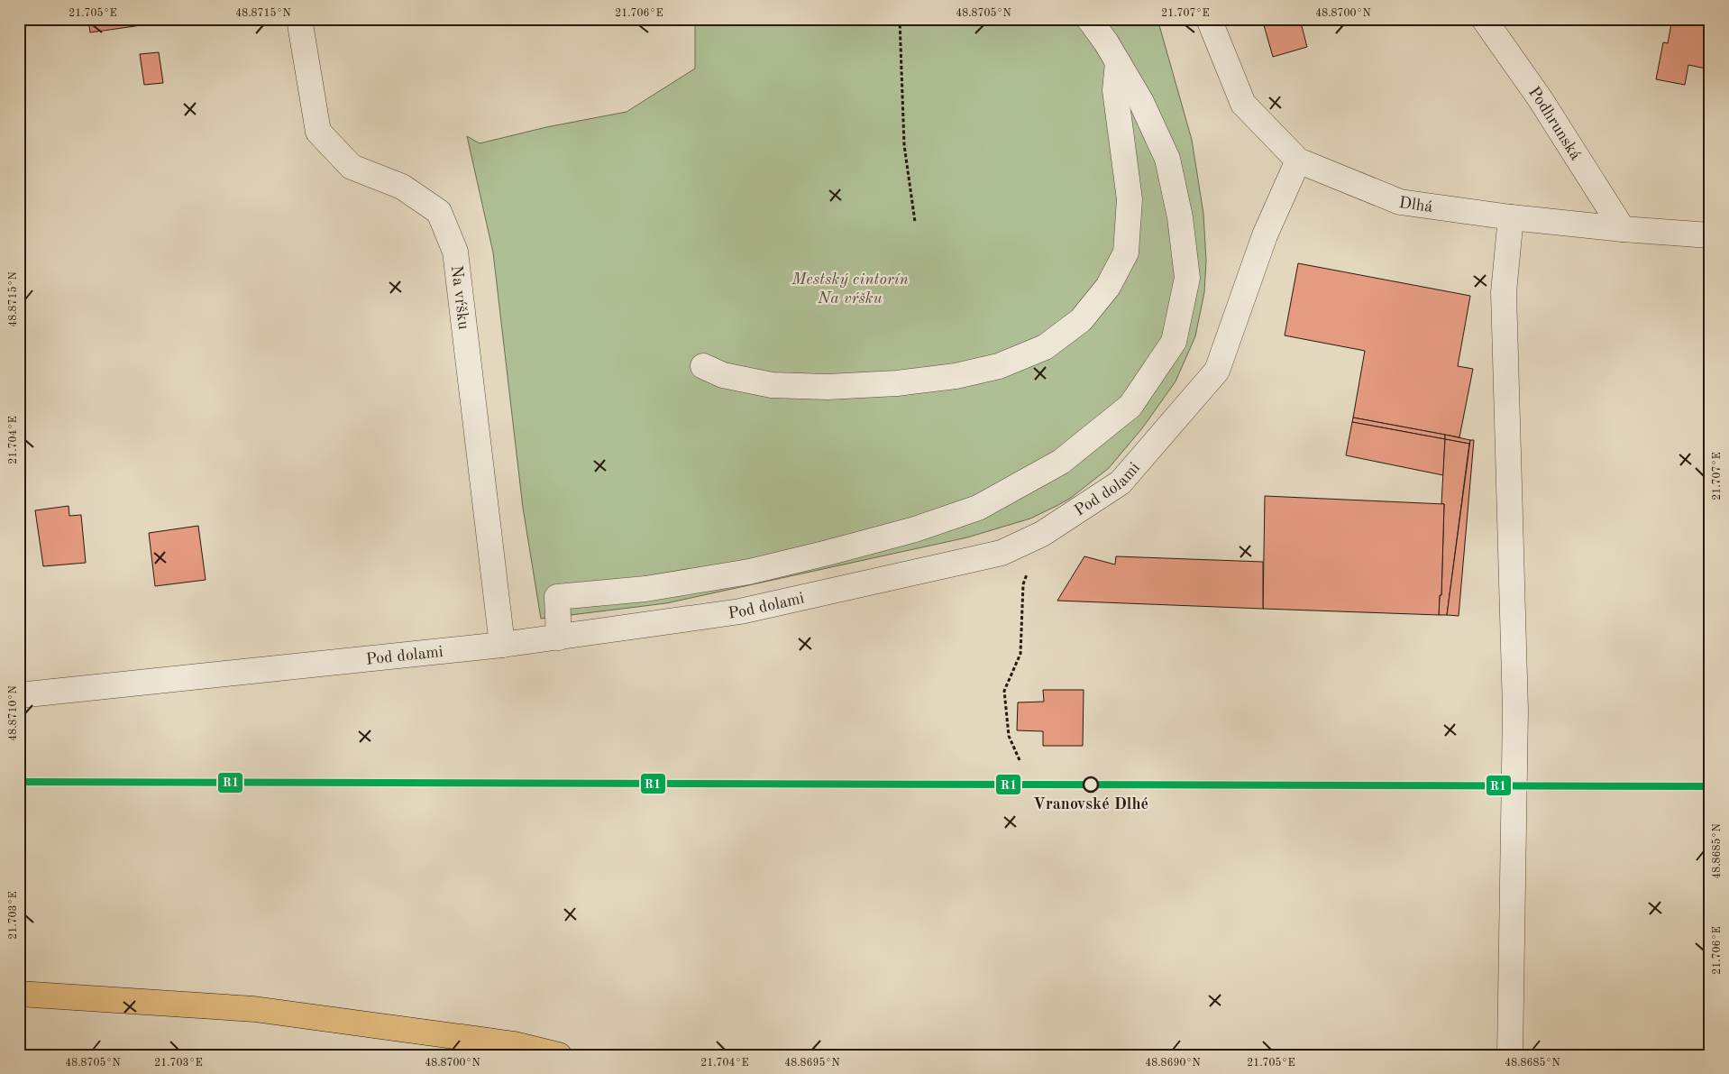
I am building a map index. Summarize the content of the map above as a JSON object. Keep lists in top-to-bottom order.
{
  "streets": {
    "street": [
      "Podhrunská",
      "Dlhá",
      "Na vŕšku",
      "Pod dolami"
    ]
  },
  "crossings": [
    ["Podhrunská", "Dlhá"],
    ["Dlhá", "Pod dolami"],
    ["Na vŕšku", "Pod dolami"]
  ],
  "parks": ["Mestský cintorín Na vŕšku"],
  "places": ["Vranovské Dlhé"],
  "lines": ["transit line R1"],
  "coordinates": [
    "21.705°E",
    "48.8715°N",
    "21.706°E",
    "48.8705°N",
    "21.707°E",
    "48.8700°N",
    "21.704°E",
    "48.8710°N",
    "48.8685°N",
    "21.703°E",
    "48.8695°N",
    "48.8690°N"
  ]
}
